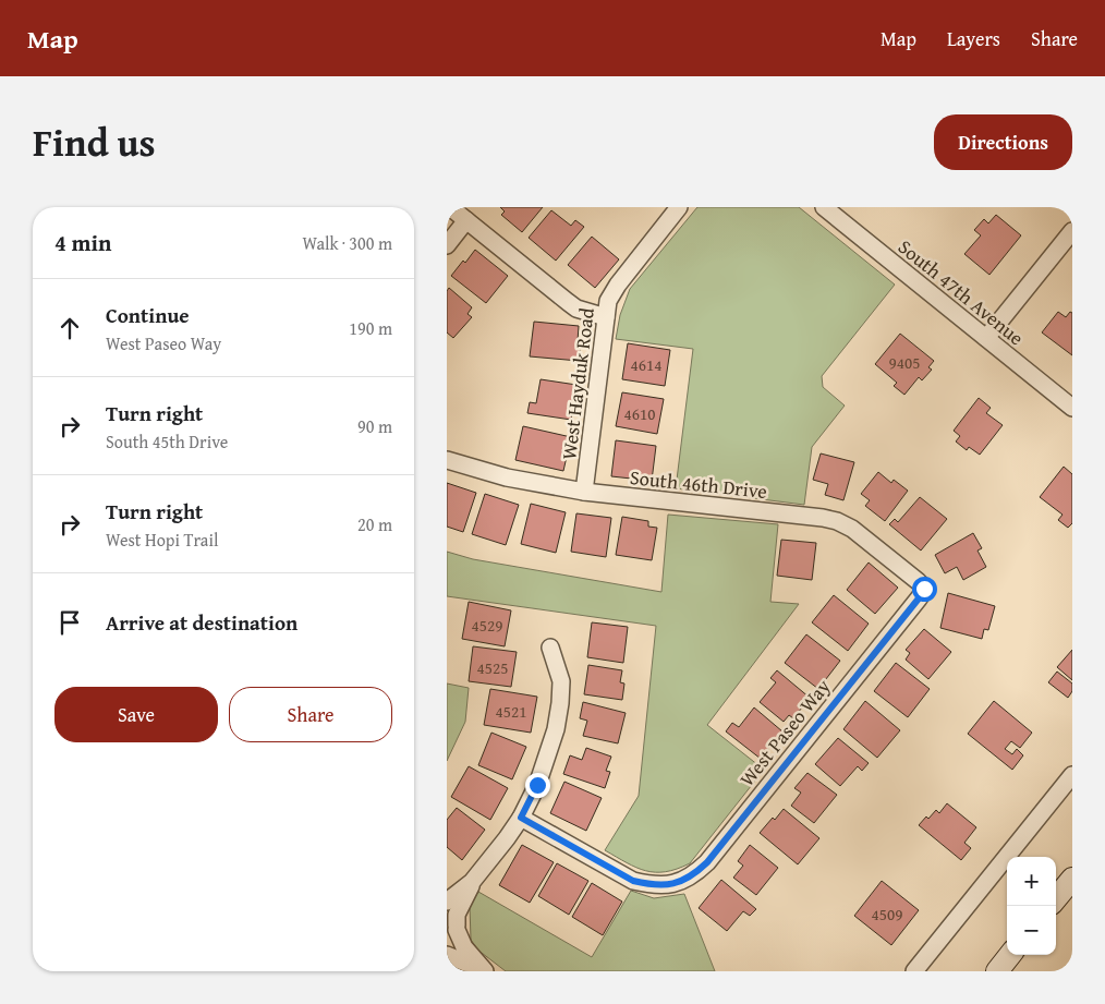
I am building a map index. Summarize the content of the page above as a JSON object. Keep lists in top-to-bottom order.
{
  "streets": {
    "street": [
      "South 47th Avenue",
      "West Hayduk Road",
      "South 46th Drive",
      "West Paseo Way"
    ]
  },
  "crossings": [
    ["West Hayduk Road", "South 46th Drive"],
    ["South 46th Drive", "West Paseo Way"]
  ],
  "house_numbers": [
    "9405",
    "4614",
    "4610",
    "4529",
    "4525",
    "4521",
    "4509"
  ],
  "page": {
    "header": "Map",
    "nav": ["Map", "Layers", "Share"],
    "title": "Find us",
    "buttons": [
      "Directions",
      ["Save", "Share"]
    ],
    "heading": ["4 min", "Walk · 300 m"],
    "list": [
      ["Continue", "West Paseo Way", "190 m"],
      ["Turn right", "South 45th Drive", "90 m"],
      ["Turn right", "West Hopi Trail", "20 m"],
      "Arrive at destination"
    ],
    "map_buttons": ["+", "−"]
  }
}
